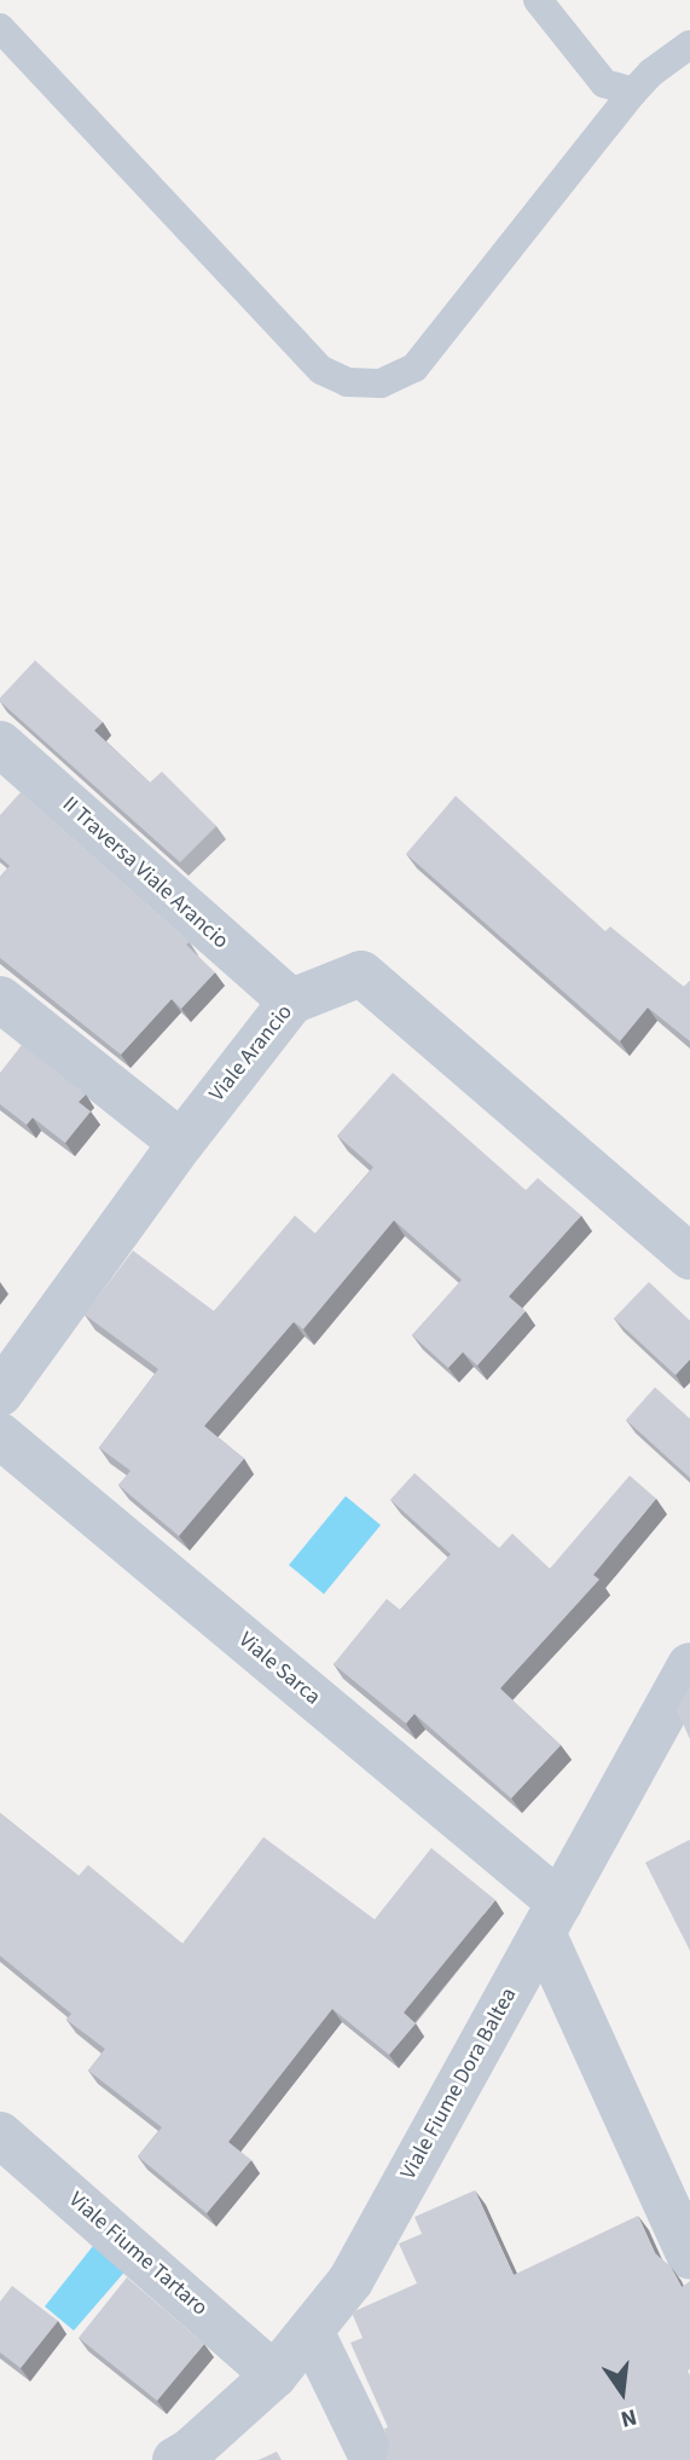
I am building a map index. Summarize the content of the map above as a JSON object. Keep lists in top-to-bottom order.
{
  "streets": {
    "street": [
      "II Traversa Viale Arancio",
      "Viale Arancio",
      "Viale Sarca",
      "Viale Fiume Dora Baltea",
      "Viale Fiume Tartaro"
    ]
  },
  "crossings": [
    ["II Traversa Viale Arancio", "Viale Arancio"],
    ["Viale Sarca", "Viale Fiume Dora Baltea"],
    ["Viale Fiume Dora Baltea", "Viale Fiume Tartaro"]
  ],
  "north": "bottom"
}
